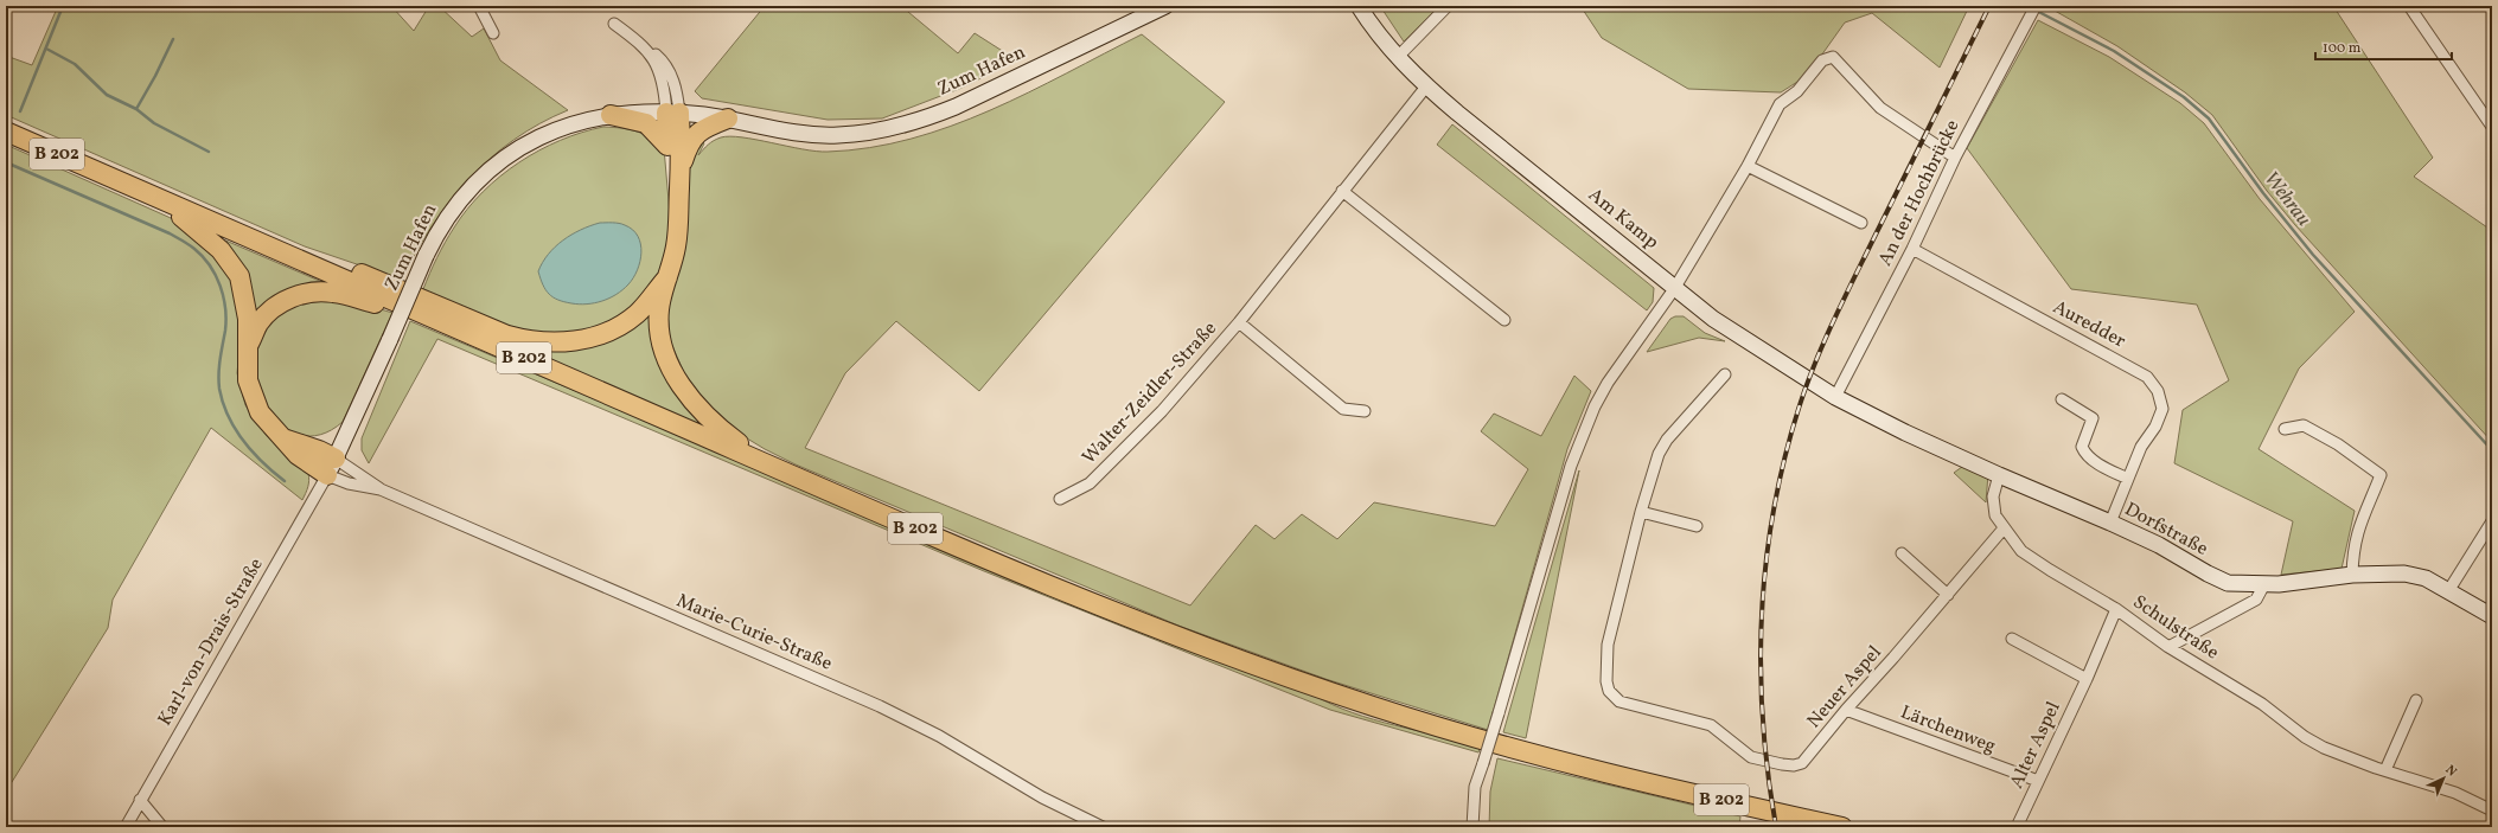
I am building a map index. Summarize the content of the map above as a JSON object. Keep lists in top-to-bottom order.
{
  "streets": {
    "highway": ["B 202"],
    "main road": ["Zum Hafen", "Am Kamp", "Dorfstraße"],
    "street": [
      "An der Hochbrücke",
      "Auredder",
      "Walter-Zeidler-Straße",
      "Schulstraße",
      "Marie-Curie-Straße",
      "Karl-von-Drais-Straße",
      "Neuer Aspel",
      "Lärchenweg",
      "Alter Aspel"
    ]
  },
  "crossings": [
    ["Zum Hafen", "Marie-Curie-Straße"],
    ["Zum Hafen", "Karl-von-Drais-Straße"],
    ["An der Hochbrücke", "Am Kamp"],
    ["An der Hochbrücke", "Auredder"],
    ["An der Hochbrücke", "Dorfstraße"],
    ["Am Kamp", "Walter-Zeidler-Straße"],
    ["Am Kamp", "Dorfstraße"],
    ["Auredder", "Dorfstraße"],
    ["Dorfstraße", "Schulstraße"],
    ["Schulstraße", "Neuer Aspel"],
    ["Schulstraße", "Alter Aspel"],
    ["Marie-Curie-Straße", "Karl-von-Drais-Straße"],
    ["Neuer Aspel", "Lärchenweg"],
    ["Lärchenweg", "Alter Aspel"]
  ],
  "water": ["Wehrau"],
  "scale_bar": "100 m",
  "north": "top right"
}
